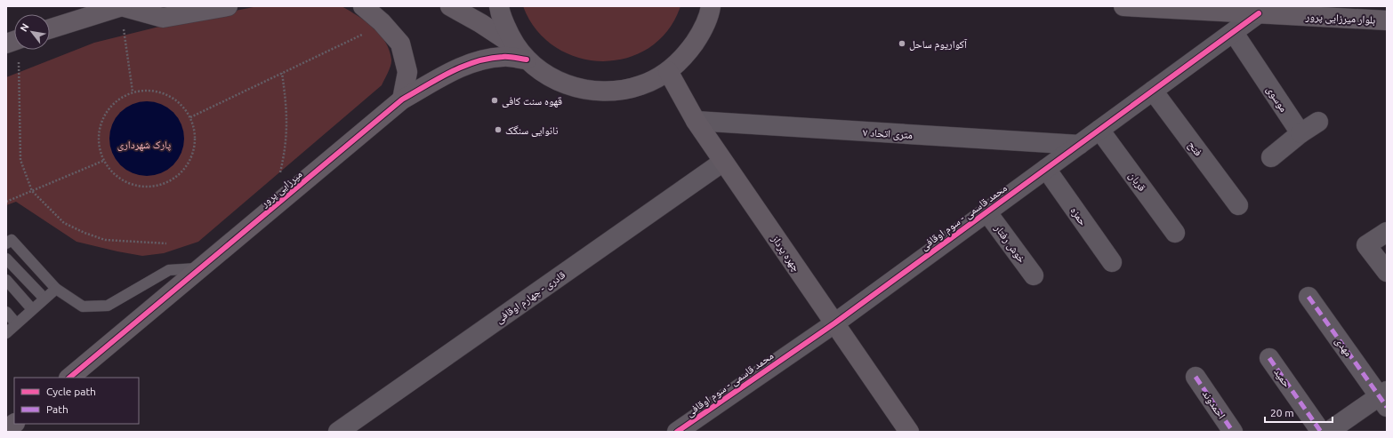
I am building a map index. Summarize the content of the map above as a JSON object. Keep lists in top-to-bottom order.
{
  "streets": {
    "street": [
      "بلوار میرزایی پرور",
      "موسوی",
      "۷ متری اتحاد",
      "فتح",
      "قربان",
      "میرزایی پرور",
      "حمزه",
      "محمد قاسمی - سوم اوقافی",
      "خوش رفتار",
      "چهره پرداز",
      "قادری - چهارم اوقافی",
      "مهدی",
      "حمید",
      "احمدوند"
    ]
  },
  "crossings": [
    ["بلوار میرزایی پرور", "محمد قاسمی - سوم اوقافی"],
    ["موسوی", "محمد قاسمی - سوم اوقافی"],
    ["۷ متری اتحاد", "محمد قاسمی - سوم اوقافی"],
    ["۷ متری اتحاد", "چهره پرداز"],
    ["فتح", "محمد قاسمی - سوم اوقافی"],
    ["قربان", "محمد قاسمی - سوم اوقافی"],
    ["حمزه", "محمد قاسمی - سوم اوقافی"],
    ["محمد قاسمی - سوم اوقافی", "خوش رفتار"],
    ["محمد قاسمی - سوم اوقافی", "چهره پرداز"],
    ["چهره پرداز", "قادری - چهارم اوقافی"]
  ],
  "parks": ["پارک شهرداری"],
  "places": ["آکواریوم ساحل", "قهوه سنت کافی", "نانوایی سنگک"],
  "legend": ["Cycle path", "Path"],
  "scale_bar": "20 m",
  "north": "top left"
}
